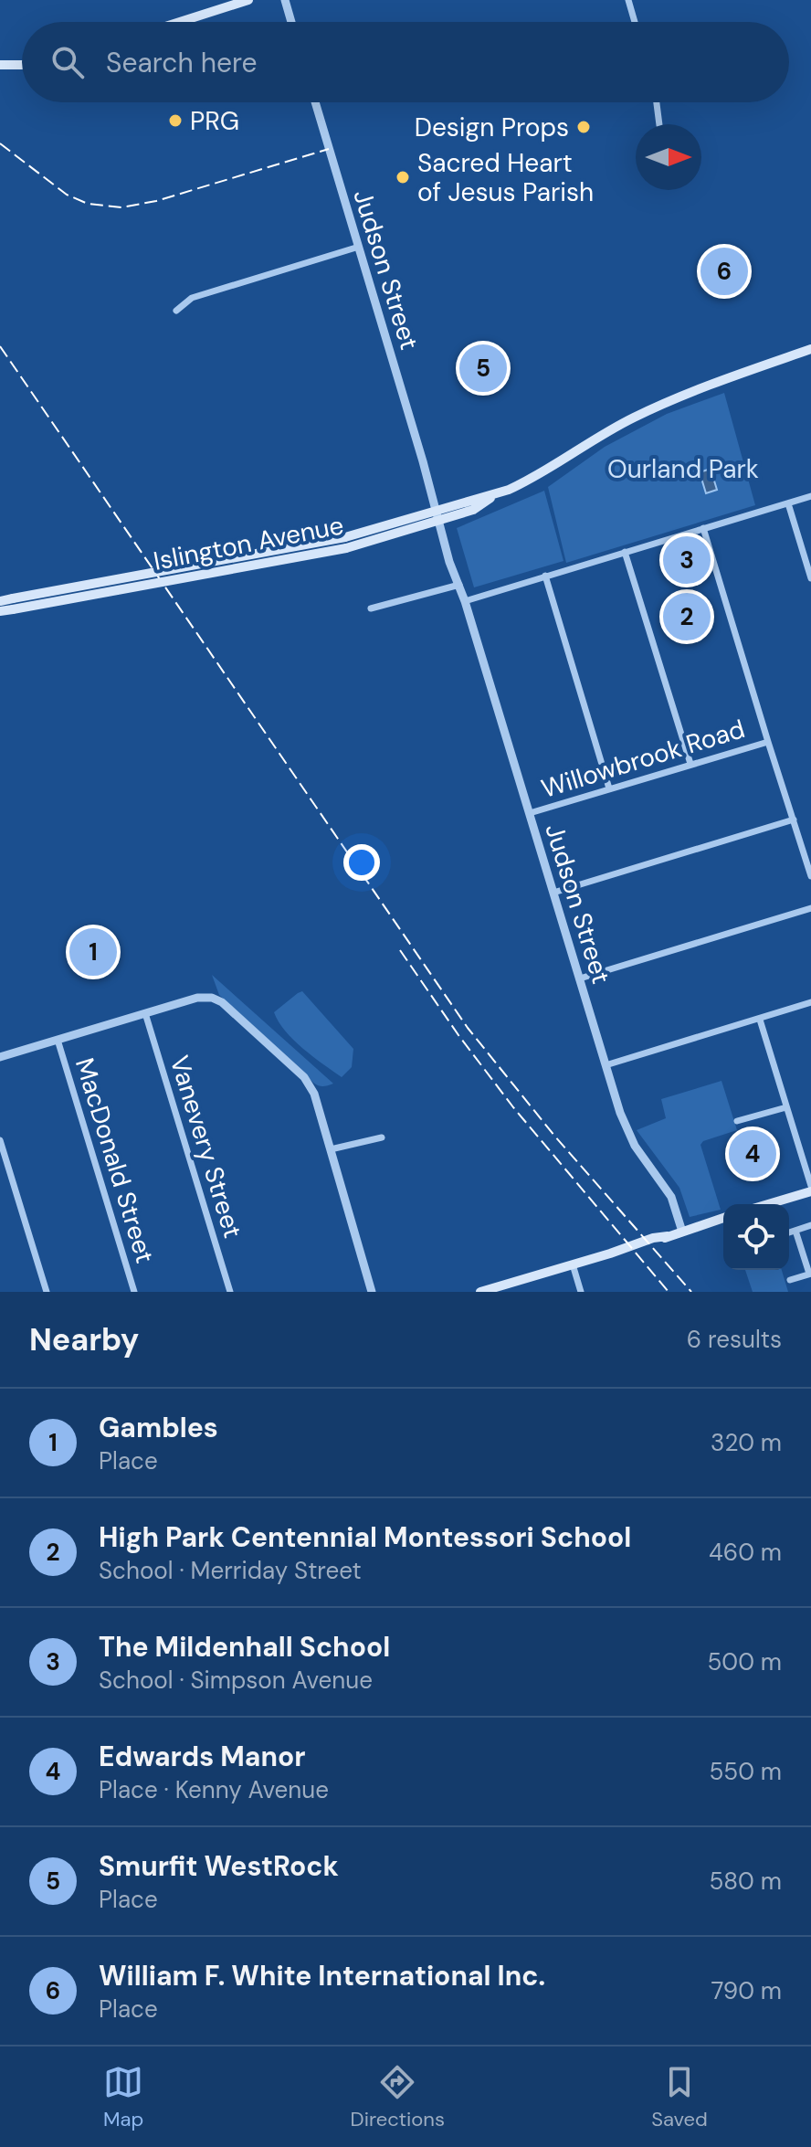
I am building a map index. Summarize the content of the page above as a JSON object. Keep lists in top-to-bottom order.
{
  "streets": {
    "main road": ["Islington Avenue"],
    "street": [
      "Judson Street",
      "Willowbrook Road",
      "Vanevery Street",
      "MacDonald Street"
    ]
  },
  "crossings": [
    ["Judson Street", "Islington Avenue"],
    ["Judson Street", "Willowbrook Road"]
  ],
  "parks": ["Ourland Park"],
  "places": ["PRG", "Design Props", "Sacred Heart of Jesus Parish"],
  "north": "right",
  "page": {
    "search": "Search here",
    "pins": [
      "6",
      "5",
      "3",
      "2",
      "1",
      "4"
    ],
    "heading": ["Nearby", "6 results"],
    "list": [
      {
        "mark": "1",
        "name": "Gambles",
        "note": "Place",
        "value": "320 m"
      },
      {
        "mark": "2",
        "name": "High Park Centennial Montessori School",
        "note": "School · Merriday Street",
        "value": "460 m"
      },
      {
        "mark": "3",
        "name": "The Mildenhall School",
        "note": "School · Simpson Avenue",
        "value": "500 m"
      },
      {
        "mark": "4",
        "name": "Edwards Manor",
        "note": "Place · Kenny Avenue",
        "value": "550 m"
      },
      {
        "mark": "5",
        "name": "Smurfit WestRock",
        "note": "Place",
        "value": "580 m"
      },
      {
        "mark": "6",
        "name": "William F. White International Inc.",
        "note": "Place",
        "value": "790 m"
      }
    ],
    "nav": ["Map", "Directions", "Saved"]
  }
}
